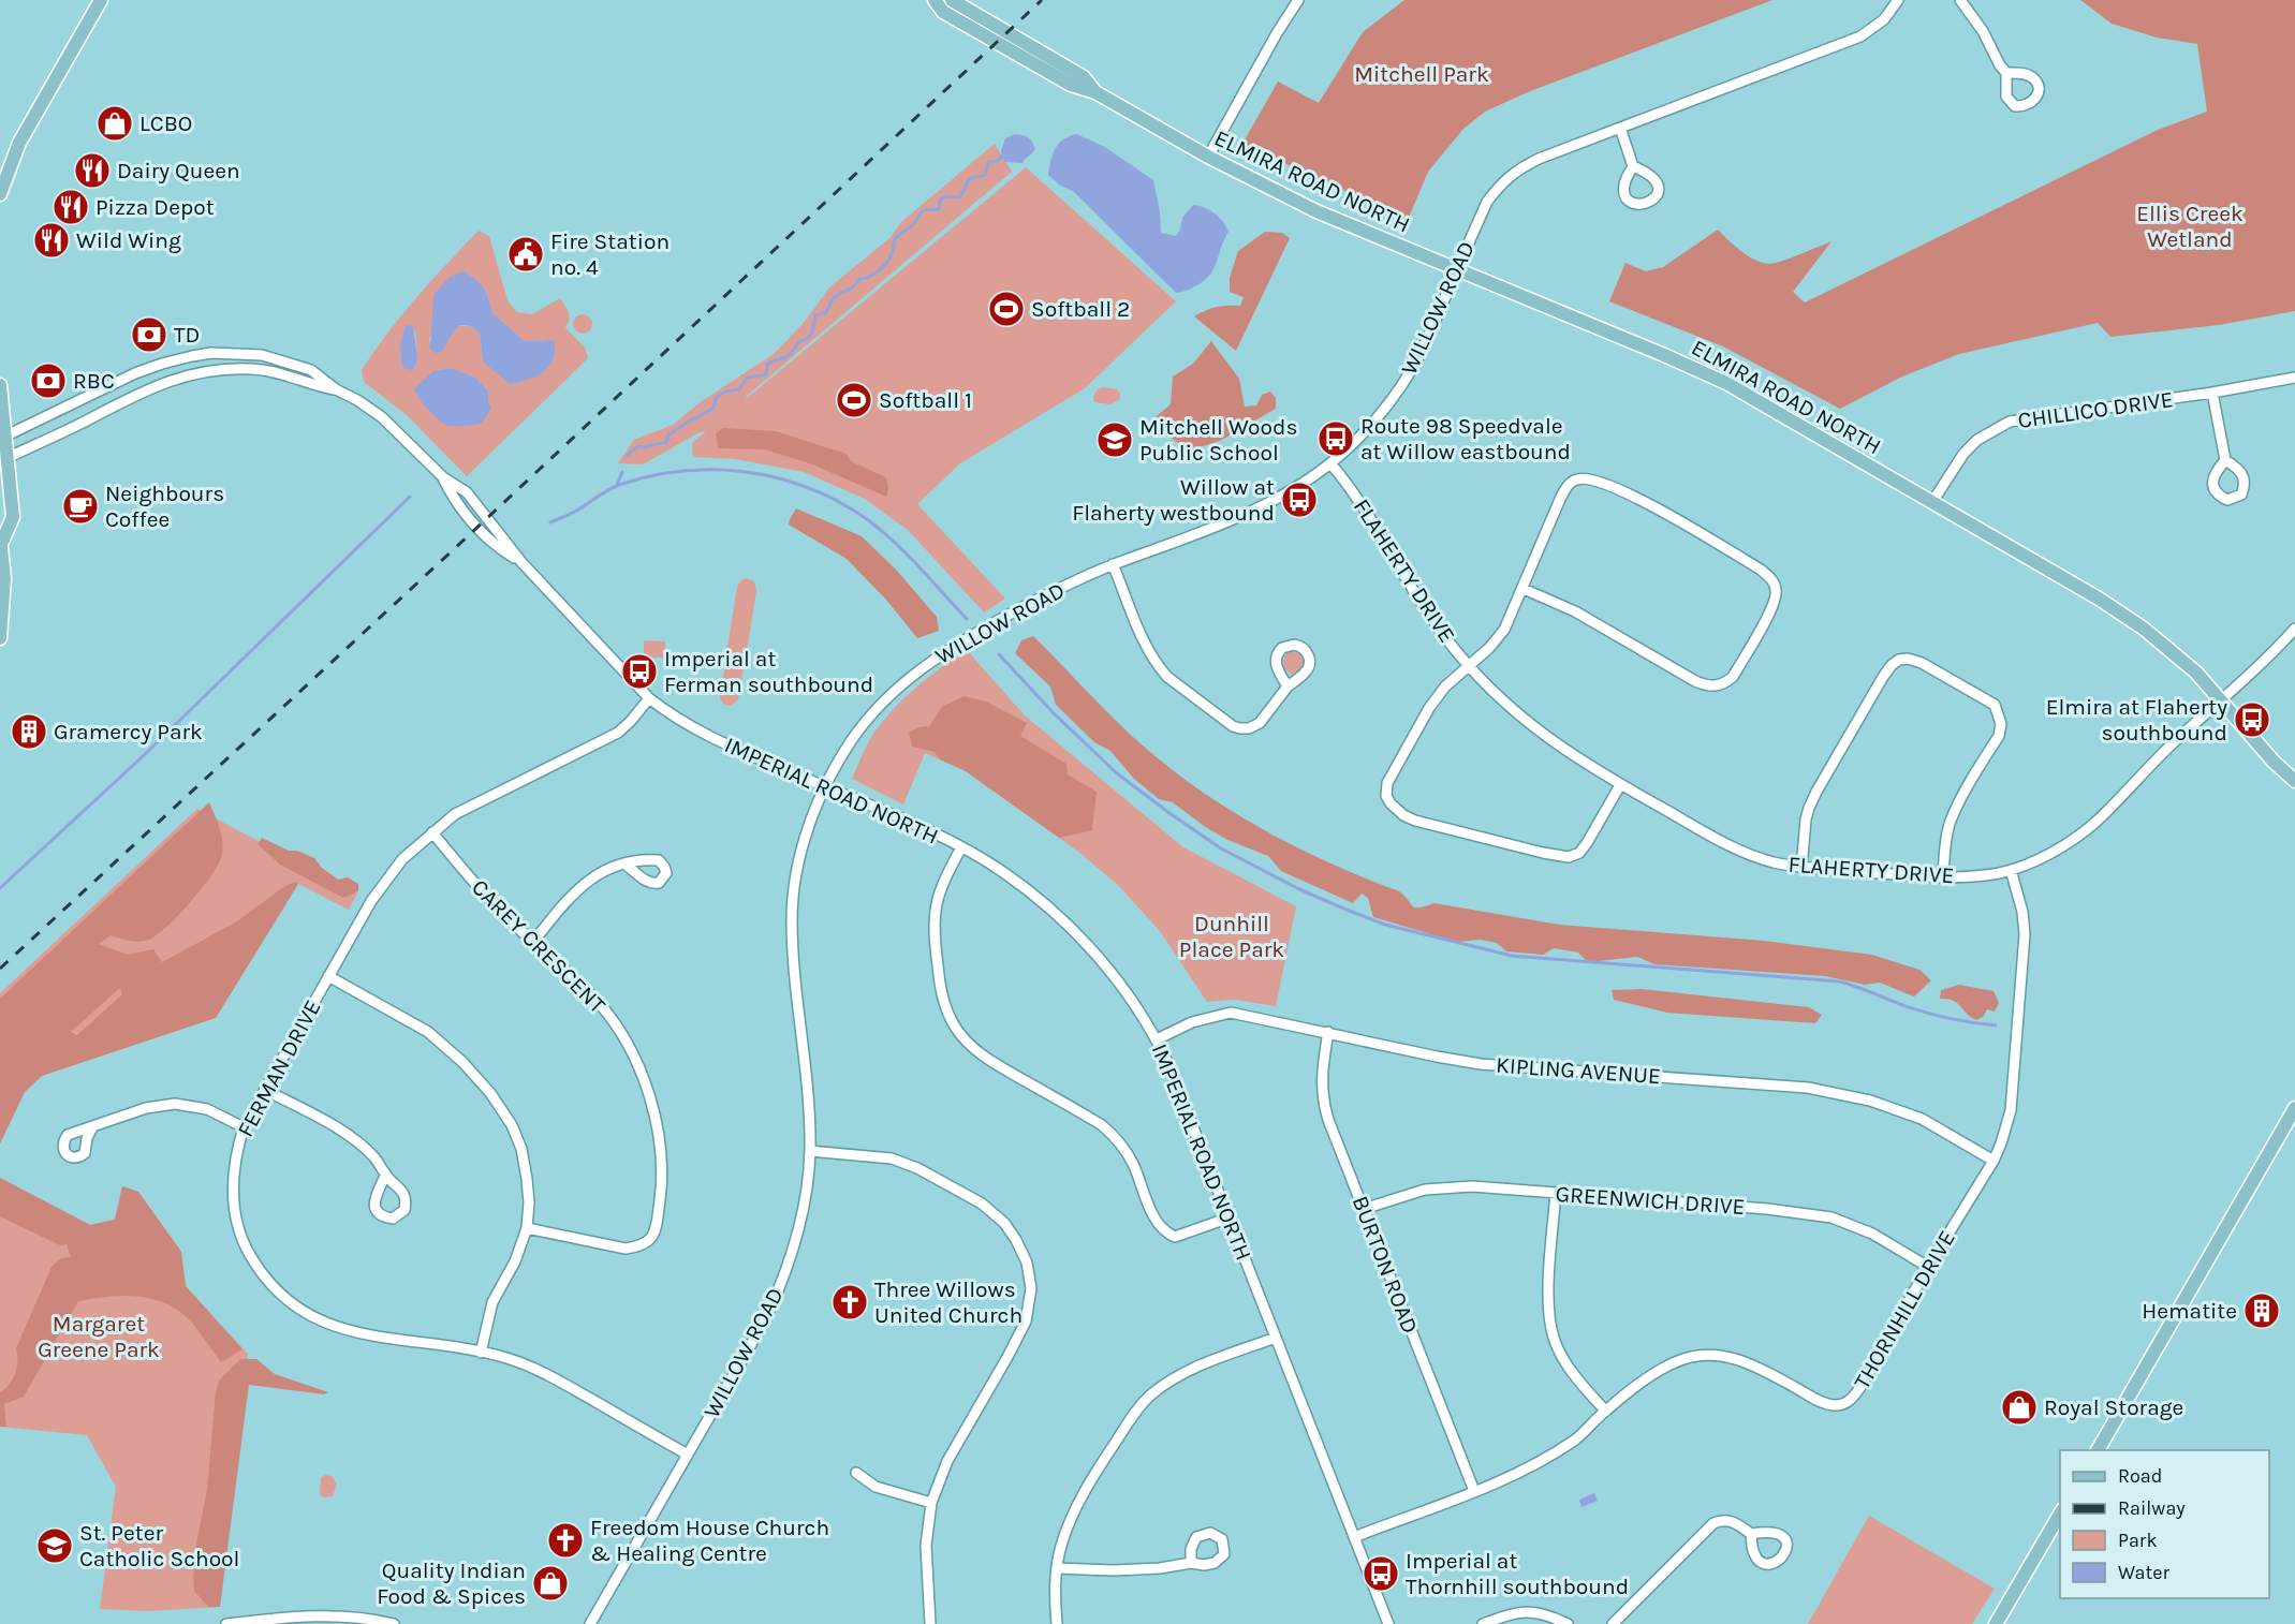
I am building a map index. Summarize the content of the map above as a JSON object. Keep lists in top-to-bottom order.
{
  "streets": {
    "main road": ["ELMIRA ROAD NORTH"],
    "street": [
      "WILLOW ROAD",
      "CHILLICO DRIVE",
      "FLAHERTY DRIVE",
      "IMPERIAL ROAD NORTH",
      "CAREY CRESCENT",
      "FERMAN DRIVE",
      "KIPLING AVENUE",
      "GREENWICH DRIVE",
      "BURTON ROAD",
      "THORNHILL DRIVE"
    ]
  },
  "crossings": [
    ["ELMIRA ROAD NORTH", "WILLOW ROAD"],
    ["ELMIRA ROAD NORTH", "CHILLICO DRIVE"],
    ["ELMIRA ROAD NORTH", "FLAHERTY DRIVE"],
    ["WILLOW ROAD", "FLAHERTY DRIVE"],
    ["WILLOW ROAD", "IMPERIAL ROAD NORTH"],
    ["WILLOW ROAD", "FERMAN DRIVE"],
    ["FLAHERTY DRIVE", "THORNHILL DRIVE"],
    ["IMPERIAL ROAD NORTH", "FERMAN DRIVE"],
    ["IMPERIAL ROAD NORTH", "KIPLING AVENUE"],
    ["IMPERIAL ROAD NORTH", "THORNHILL DRIVE"],
    ["CAREY CRESCENT", "FERMAN DRIVE"],
    ["KIPLING AVENUE", "BURTON ROAD"],
    ["KIPLING AVENUE", "THORNHILL DRIVE"],
    ["GREENWICH DRIVE", "BURTON ROAD"],
    ["GREENWICH DRIVE", "THORNHILL DRIVE"],
    ["BURTON ROAD", "THORNHILL DRIVE"]
  ],
  "parks": [
    "Mitchell Park",
    "Ellis Creek Wetland",
    "Dunhill Place Park",
    "Margaret Greene Park"
  ],
  "places": {
    "shop": ["LCBO", "Royal Storage", "Quality Indian Food & Spices"],
    "restaurant": ["Dairy Queen", "Pizza Depot", "Wild Wing"],
    "public building": ["Fire Station no. 4"],
    "sports": ["Softball 2", "Softball 1"],
    "bank": ["TD", "RBC"],
    "bus stop": [
      "Route 98 Speedvale at Willow eastbound",
      "Willow at Flaherty westbound",
      "Imperial at Ferman southbound",
      "Elmira at Flaherty southbound",
      "Imperial at Thornhill southbound"
    ],
    "school or university": ["Mitchell Woods Public School", "St. Peter Catholic School"],
    "cafe": ["Neighbours Coffee"],
    "building": ["Gramercy Park", "Hematite"],
    "church": ["Three Willows United Church", "Freedom House Church & Healing Centre"]
  },
  "legend": [
    "Road",
    "Railway",
    "Park",
    "Water"
  ]
}
